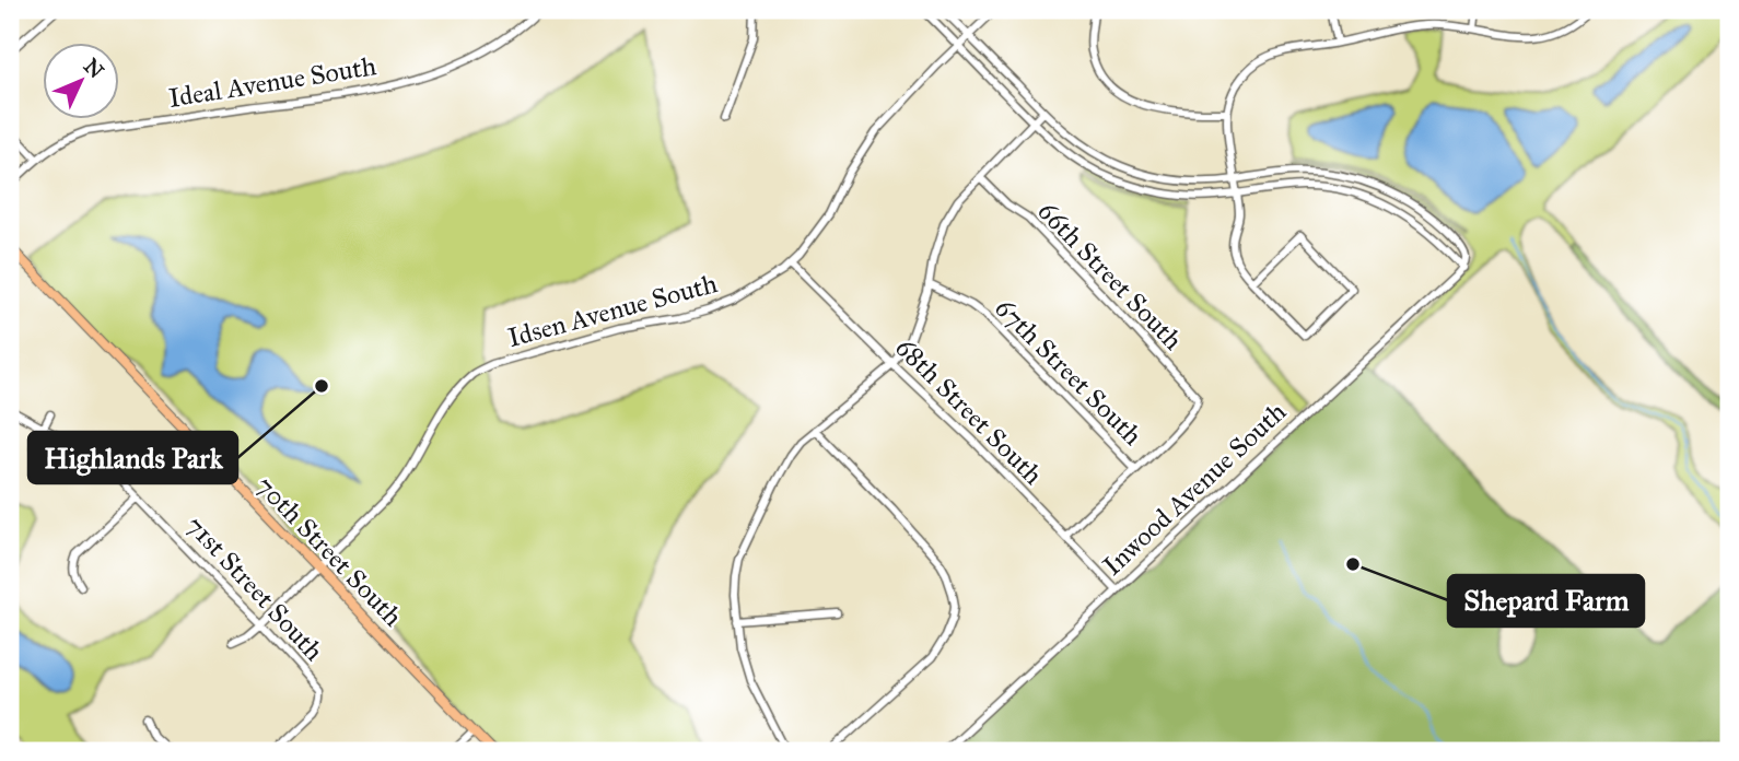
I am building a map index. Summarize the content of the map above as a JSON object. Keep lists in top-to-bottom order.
{
  "streets": {
    "main road": ["70th Street South"],
    "street": [
      "Ideal Avenue South",
      "66th Street South",
      "Idsen Avenue South",
      "67th Street South",
      "68th Street South",
      "Inwood Avenue South",
      "71st Street South"
    ]
  },
  "crossings": [
    ["66th Street South", "67th Street South"],
    ["Idsen Avenue South", "68th Street South"],
    ["Idsen Avenue South", "70th Street South"],
    ["Idsen Avenue South", "71st Street South"],
    ["68th Street South", "Inwood Avenue South"]
  ],
  "places": ["Highlands Park", "Shepard Farm"],
  "north": "top right"
}
